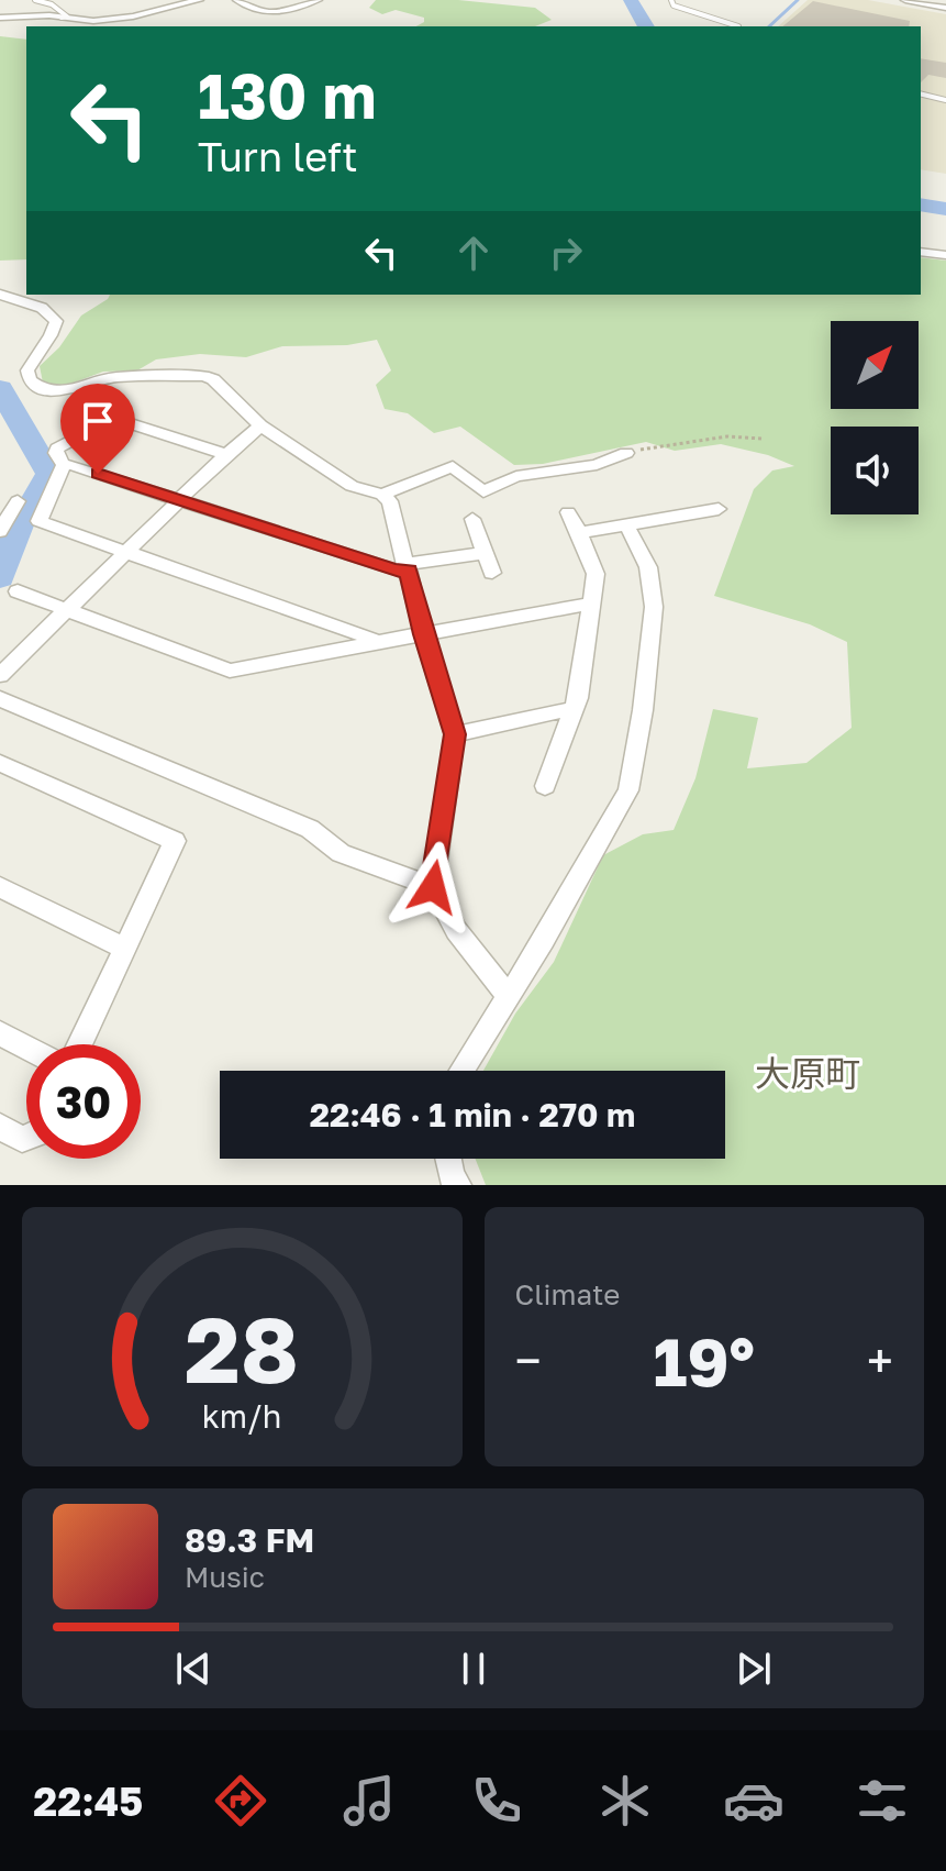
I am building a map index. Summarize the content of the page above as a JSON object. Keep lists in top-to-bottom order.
{
  "districts": ["大原町"],
  "north": "top right",
  "page": {
    "turn": ["130 m", "Turn left"],
    "limit": "30",
    "trip": "22:46 · 1 min · 270 m",
    "tile": "Climate",
    "heat": ["−", "19°", "+"],
    "song": ["89.3 FM", "Music"],
    "tabs": "22:45",
    "gauge": ["28", "km/h"]
  }
}
